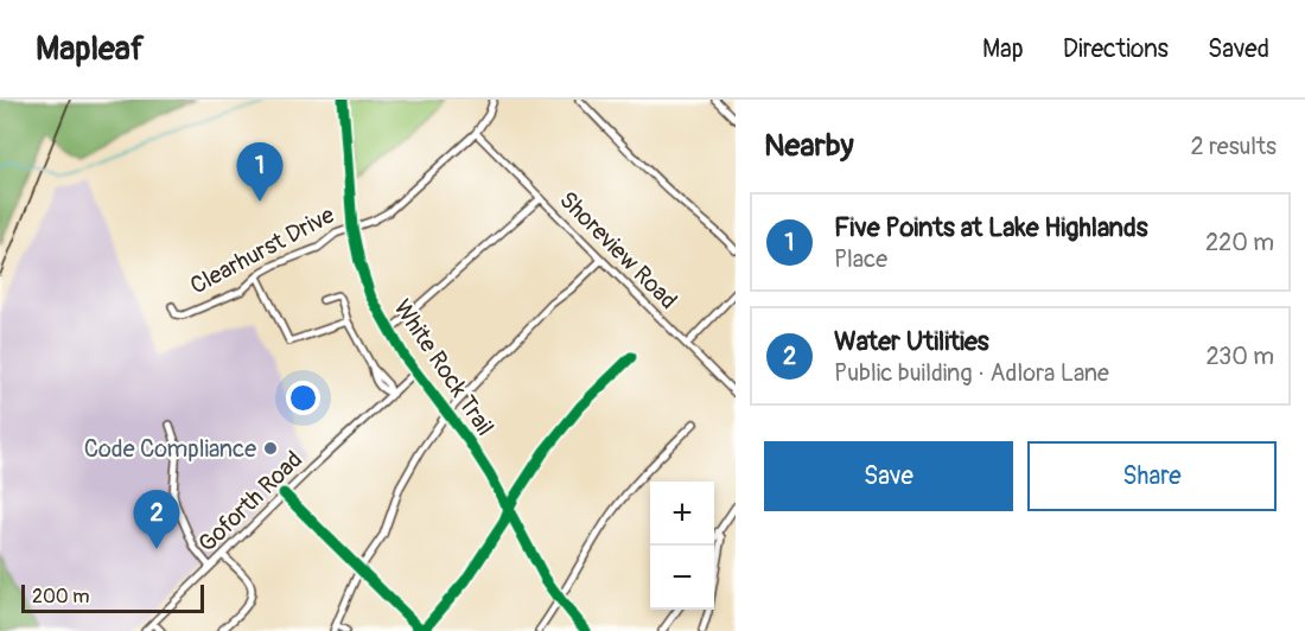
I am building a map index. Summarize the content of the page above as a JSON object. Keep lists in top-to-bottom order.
{
  "streets": {
    "street": [
      "Clearhurst Drive",
      "Shoreview Road",
      "White Rock Trail",
      "Goforth Road"
    ]
  },
  "crossings": [
    ["Clearhurst Drive", "Shoreview Road"],
    ["Clearhurst Drive", "White Rock Trail"],
    ["White Rock Trail", "Goforth Road"]
  ],
  "places": ["Code Compliance"],
  "scale_bar": "200 m",
  "page": {
    "header": "Mapleaf",
    "nav": ["Map", "Directions", "Saved"],
    "heading": ["Nearby", "2 results"],
    "pins": ["1", "2"],
    "list": [
      {
        "mark": "1",
        "name": "Five Points at Lake Highlands",
        "note": "Place",
        "value": "220 m"
      },
      {
        "mark": "2",
        "name": "Water Utilities",
        "note": "Public building · Adlora Lane",
        "value": "230 m"
      }
    ],
    "buttons": ["Save", "Share"],
    "map_buttons": ["+", "−"],
    "scale": "200 m"
  }
}
